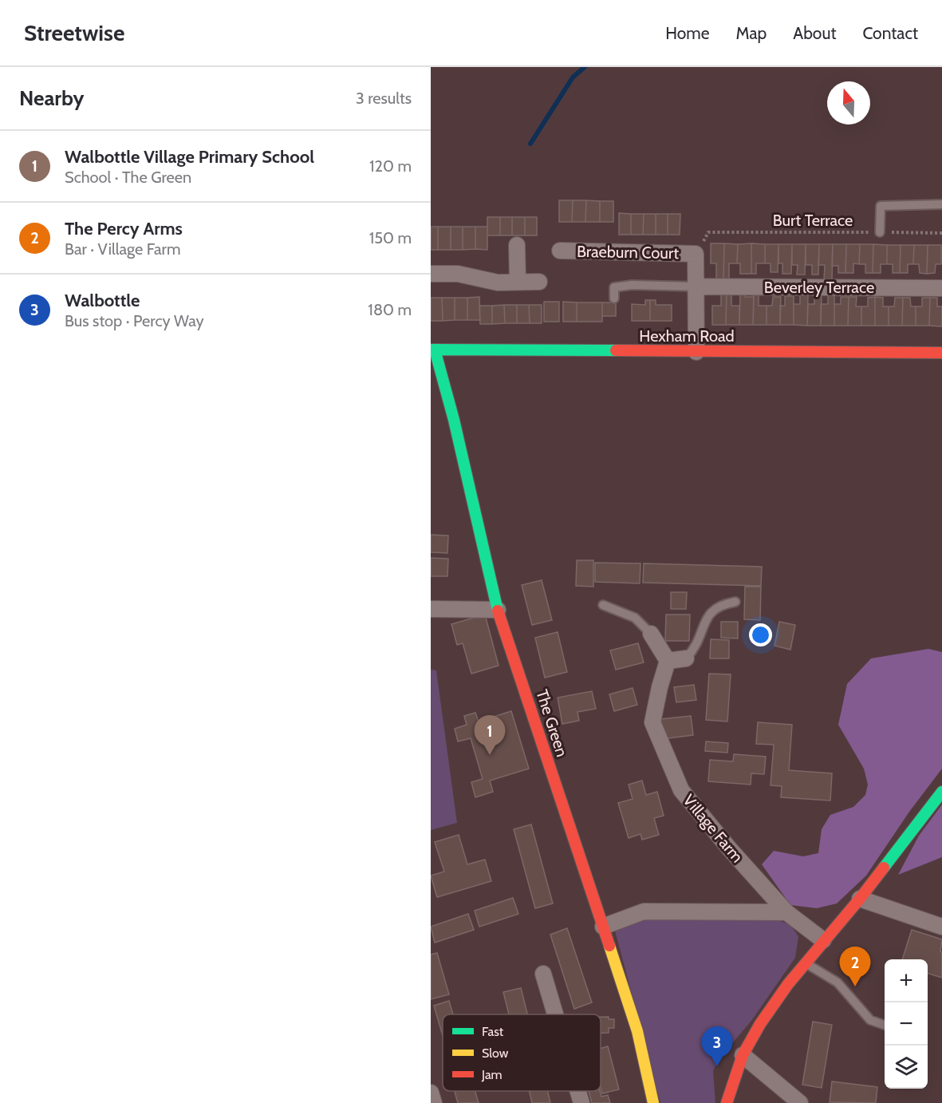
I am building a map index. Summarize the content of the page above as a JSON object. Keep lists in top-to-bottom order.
{
  "streets": {
    "street": [
      "Braeburn Court",
      "Beverley Terrace",
      "Hexham Road",
      "The Green",
      "Village Farm"
    ],
    "path": ["Burt Terrace"]
  },
  "crossings": [
    ["Burt Terrace", "Braeburn Court"],
    ["Hexham Road", "The Green"]
  ],
  "legend": ["Fast", "Slow", "Jam"],
  "north": "top",
  "page": {
    "header": "Streetwise",
    "nav": [
      "Home",
      "Map",
      "About",
      "Contact"
    ],
    "heading": ["Nearby", "3 results"],
    "list": [
      {
        "mark": "1",
        "name": "Walbottle Village Primary School",
        "note": "School · The Green",
        "value": "120 m"
      },
      {
        "mark": "2",
        "name": "The Percy Arms",
        "note": "Bar · Village Farm",
        "value": "150 m"
      },
      {
        "mark": "3",
        "name": "Walbottle",
        "note": "Bus stop · Percy Way",
        "value": "180 m"
      }
    ],
    "pins": ["1", "2", "3"],
    "map_buttons": ["+", "−"]
  }
}
